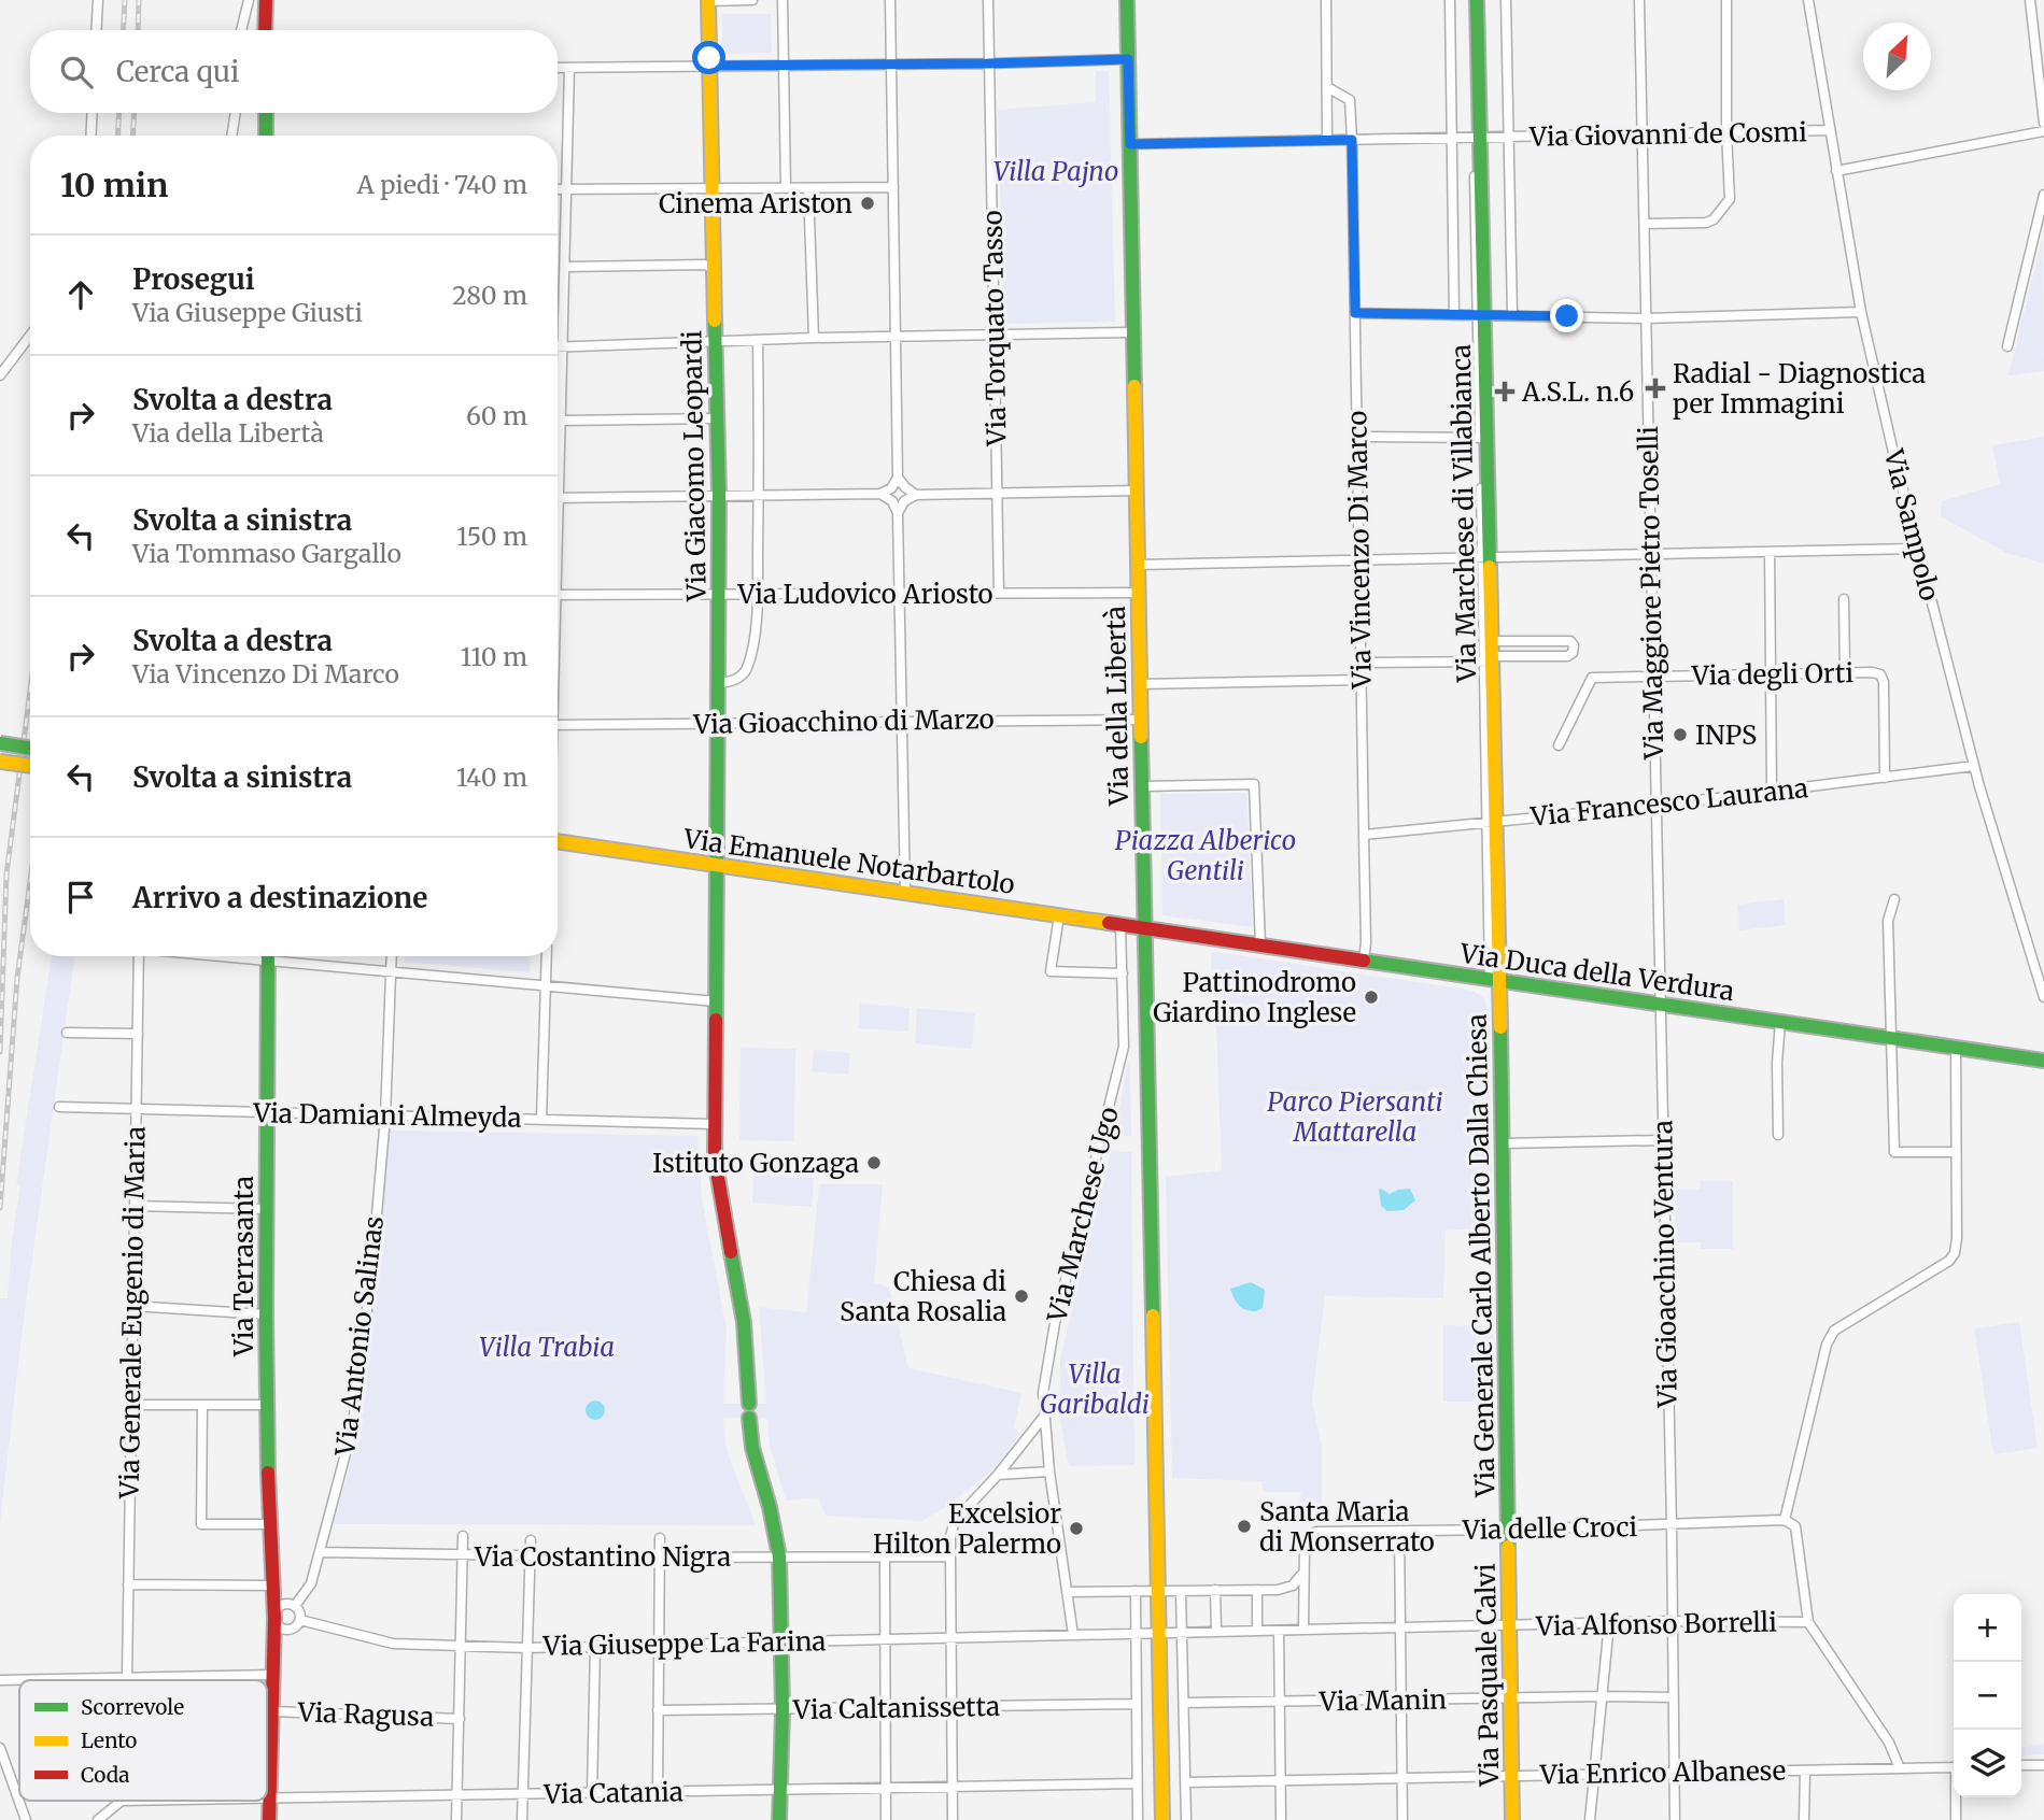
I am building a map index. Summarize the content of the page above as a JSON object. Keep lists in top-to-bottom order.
{
  "streets": {
    "street": [
      "Via Giovanni de Cosmi",
      "Via Torquato Tasso",
      "Via Giacomo Leopardi",
      "Via Marchese di Villabianca",
      "Via Sampolo",
      "Via Vincenzo Di Marco",
      "Via Maggiore Pietro Toselli",
      "Via Ludovico Ariosto",
      "Via degli Orti",
      "Via della Libertà",
      "Via Gioacchino di Marzo",
      "Via Francesco Laurana",
      "Via Emanuele Notarbartolo",
      "Via Duca della Verdura",
      "Via Damiani Almeyda",
      "Via Marchese Ugo",
      "Via Generale Carlo Alberto Dalla Chiesa",
      "Via Gioacchino Ventura",
      "Via Terrasanta",
      "Via Generale Eugenio di Maria",
      "Via Antonio Salinas",
      "Via delle Croci",
      "Via Costantino Nigra",
      "Via Alfonso Borrelli",
      "Via Giuseppe La Farina",
      "Via Pasquale Calvi",
      "Via Manin",
      "Via Caltanissetta",
      "Via Ragusa",
      "Via Enrico Albanese",
      "Via Catania"
    ]
  },
  "crossings": [
    ["Via Giovanni de Cosmi", "Via Marchese di Villabianca"],
    ["Via Giovanni de Cosmi", "Via Sampolo"],
    ["Via Giovanni de Cosmi", "Via Vincenzo Di Marco"],
    ["Via Giovanni de Cosmi", "Via Maggiore Pietro Toselli"],
    ["Via Giovanni de Cosmi", "Via della Libertà"],
    ["Via Torquato Tasso", "Via Ludovico Ariosto"],
    ["Via Giacomo Leopardi", "Via Ludovico Ariosto"],
    ["Via Giacomo Leopardi", "Via Gioacchino di Marzo"],
    ["Via Giacomo Leopardi", "Via Emanuele Notarbartolo"],
    ["Via Giacomo Leopardi", "Via Damiani Almeyda"],
    ["Via Giacomo Leopardi", "Via Costantino Nigra"],
    ["Via Giacomo Leopardi", "Via Giuseppe La Farina"],
    ["Via Giacomo Leopardi", "Via Caltanissetta"],
    ["Via Giacomo Leopardi", "Via Catania"],
    ["Via Marchese di Villabianca", "Via Francesco Laurana"],
    ["Via Marchese di Villabianca", "Via Duca della Verdura"],
    ["Via Marchese di Villabianca", "Via Generale Carlo Alberto Dalla Chiesa"],
    ["Via Sampolo", "Via Francesco Laurana"],
    ["Via Vincenzo Di Marco", "Via Francesco Laurana"],
    ["Via Vincenzo Di Marco", "Via Duca della Verdura"],
    ["Via Maggiore Pietro Toselli", "Via degli Orti"],
    ["Via Maggiore Pietro Toselli", "Via Francesco Laurana"],
    ["Via Maggiore Pietro Toselli", "Via Duca della Verdura"],
    ["Via Maggiore Pietro Toselli", "Via Gioacchino Ventura"],
    ["Via Ludovico Ariosto", "Via della Libertà"],
    ["Via degli Orti", "Via Francesco Laurana"],
    ["Via della Libertà", "Via Gioacchino di Marzo"],
    ["Via della Libertà", "Via Emanuele Notarbartolo"],
    ["Via della Libertà", "Via Duca della Verdura"],
    ["Via della Libertà", "Via Giuseppe La Farina"],
    ["Via Emanuele Notarbartolo", "Via Duca della Verdura"],
    ["Via Emanuele Notarbartolo", "Via Marchese Ugo"],
    ["Via Duca della Verdura", "Via Generale Carlo Alberto Dalla Chiesa"],
    ["Via Duca della Verdura", "Via Gioacchino Ventura"],
    ["Via Damiani Almeyda", "Via Terrasanta"],
    ["Via Damiani Almeyda", "Via Generale Eugenio di Maria"],
    ["Via Damiani Almeyda", "Via Antonio Salinas"],
    ["Via Marchese Ugo", "Via Giuseppe La Farina"],
    ["Via Generale Carlo Alberto Dalla Chiesa", "Via delle Croci"],
    ["Via Generale Carlo Alberto Dalla Chiesa", "Via Pasquale Calvi"],
    ["Via Gioacchino Ventura", "Via delle Croci"],
    ["Via Gioacchino Ventura", "Via Alfonso Borrelli"],
    ["Via Gioacchino Ventura", "Via Manin"],
    ["Via Gioacchino Ventura", "Via Enrico Albanese"],
    ["Via Terrasanta", "Via Antonio Salinas"],
    ["Via Terrasanta", "Via Giuseppe La Farina"],
    ["Via Terrasanta", "Via Ragusa"],
    ["Via Terrasanta", "Via Catania"],
    ["Via Antonio Salinas", "Via Costantino Nigra"],
    ["Via Antonio Salinas", "Via Giuseppe La Farina"],
    ["Via delle Croci", "Via Alfonso Borrelli"],
    ["Via delle Croci", "Via Pasquale Calvi"],
    ["Via Alfonso Borrelli", "Via Giuseppe La Farina"],
    ["Via Alfonso Borrelli", "Via Pasquale Calvi"],
    ["Via Pasquale Calvi", "Via Manin"],
    ["Via Pasquale Calvi", "Via Enrico Albanese"]
  ],
  "parks": [
    "Villa Pajno",
    "Piazza Alberico Gentili",
    "Parco Piersanti Mattarella",
    "Villa Trabia",
    "Villa Garibaldi"
  ],
  "places": {
    "other": [
      "Cinema Ariston",
      "INPS",
      "Pattinodromo Giardino Inglese",
      "Istituto Gonzaga",
      "Chiesa di Santa Rosalia",
      "Santa Maria di Monserrato",
      "Excelsior Hilton Palermo"
    ],
    "health": ["Radial - Diagnostica per Immagini", "A.S.L. n.6"]
  },
  "legend": ["Scorrevole", "Lento", "Coda"],
  "north": "top right",
  "page": {
    "search": "Cerca qui",
    "heading": ["10 min", "A piedi · 740 m"],
    "list": [
      ["Prosegui", "Via Giuseppe Giusti", "280 m"],
      ["Svolta a destra", "Via della Libertà", "60 m"],
      ["Svolta a sinistra", "Via Tommaso Gargallo", "150 m"],
      ["Svolta a destra", "Via Vincenzo Di Marco", "110 m"],
      ["Svolta a sinistra", "140 m"],
      "Arrivo a destinazione"
    ],
    "map_buttons": ["+", "−"]
  }
}
